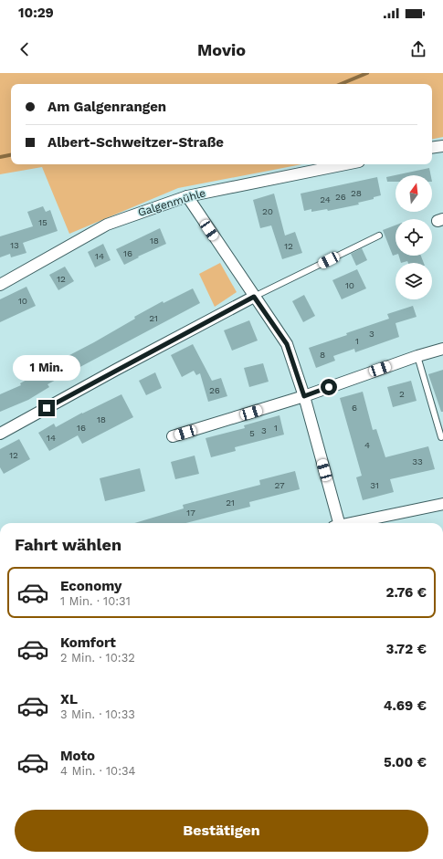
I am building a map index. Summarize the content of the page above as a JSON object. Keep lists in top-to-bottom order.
{
  "streets": {
    "street": ["Galgenmühle"]
  },
  "house_numbers": [
    "28",
    "26",
    "24",
    "20",
    "15",
    "18",
    "13",
    "12",
    "16",
    "14",
    "12",
    "10",
    "10",
    "21",
    "3",
    "1",
    "8",
    "26",
    "2",
    "6",
    "18",
    "16",
    "1",
    "3",
    "5",
    "14",
    "4",
    "12",
    "33",
    "27",
    "31",
    "21",
    "17"
  ],
  "north": "top",
  "page": {
    "status": "10:29",
    "header": "Movio",
    "banner": ["Am Galgenrangen", "Albert-Schweitzer-Straße"],
    "bubble": "1 Min.",
    "heading": "Fahrt wählen",
    "list": [
      {
        "name": "Economy",
        "note": "1 Min. · 10:31",
        "value": "2.76 €"
      },
      {
        "name": "Komfort",
        "note": "2 Min. · 10:32",
        "value": "3.72 €"
      },
      {
        "name": "XL",
        "note": "3 Min. · 10:33",
        "value": "4.69 €"
      },
      {
        "name": "Moto",
        "note": "4 Min. · 10:34",
        "value": "5.00 €"
      }
    ],
    "buttons": "Bestätigen"
  }
}
